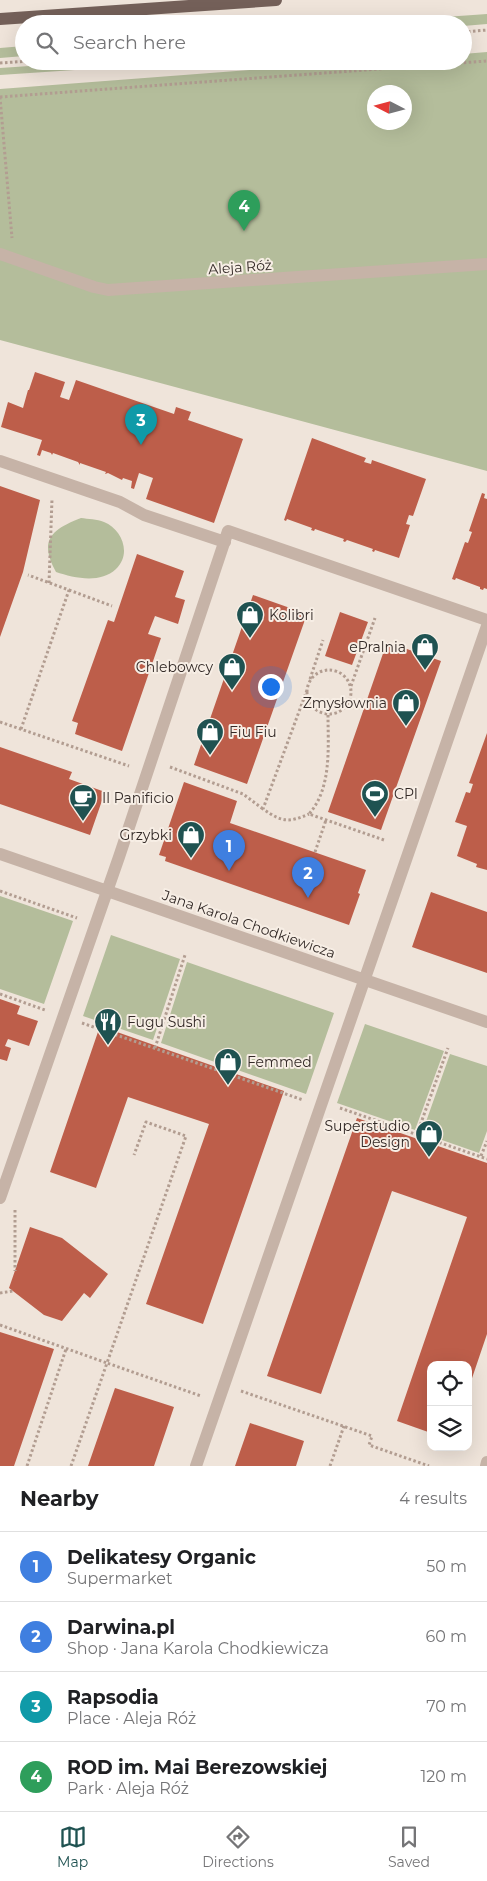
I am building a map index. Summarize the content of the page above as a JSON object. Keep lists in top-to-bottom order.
{
  "streets": {
    "street": ["Aleja Róż", "Jana Karola Chodkiewicza"]
  },
  "places": {
    "shop": [
      "Kolibri",
      "ePralnia",
      "Chlebowcy",
      "Zmysłownia",
      "Fiu Fiu",
      "Grzybki",
      "Femmed",
      "Superstudio Design"
    ],
    "sports": ["CPI"],
    "cafe": ["Il Panificio"],
    "restaurant": ["Fugu Sushi"]
  },
  "north": "left",
  "page": {
    "search": "Search here",
    "pins": [
      "4",
      "3",
      "1",
      "2"
    ],
    "heading": ["Nearby", "4 results"],
    "list": [
      {
        "mark": "1",
        "name": "Delikatesy Organic",
        "note": "Supermarket",
        "value": "50 m"
      },
      {
        "mark": "2",
        "name": "Darwina.pl",
        "note": "Shop · Jana Karola Chodkiewicza",
        "value": "60 m"
      },
      {
        "mark": "3",
        "name": "Rapsodia",
        "note": "Place · Aleja Róż",
        "value": "70 m"
      },
      {
        "mark": "4",
        "name": "ROD im. Mai Berezowskiej",
        "note": "Park · Aleja Róż",
        "value": "120 m"
      }
    ],
    "nav": ["Map", "Directions", "Saved"]
  }
}
